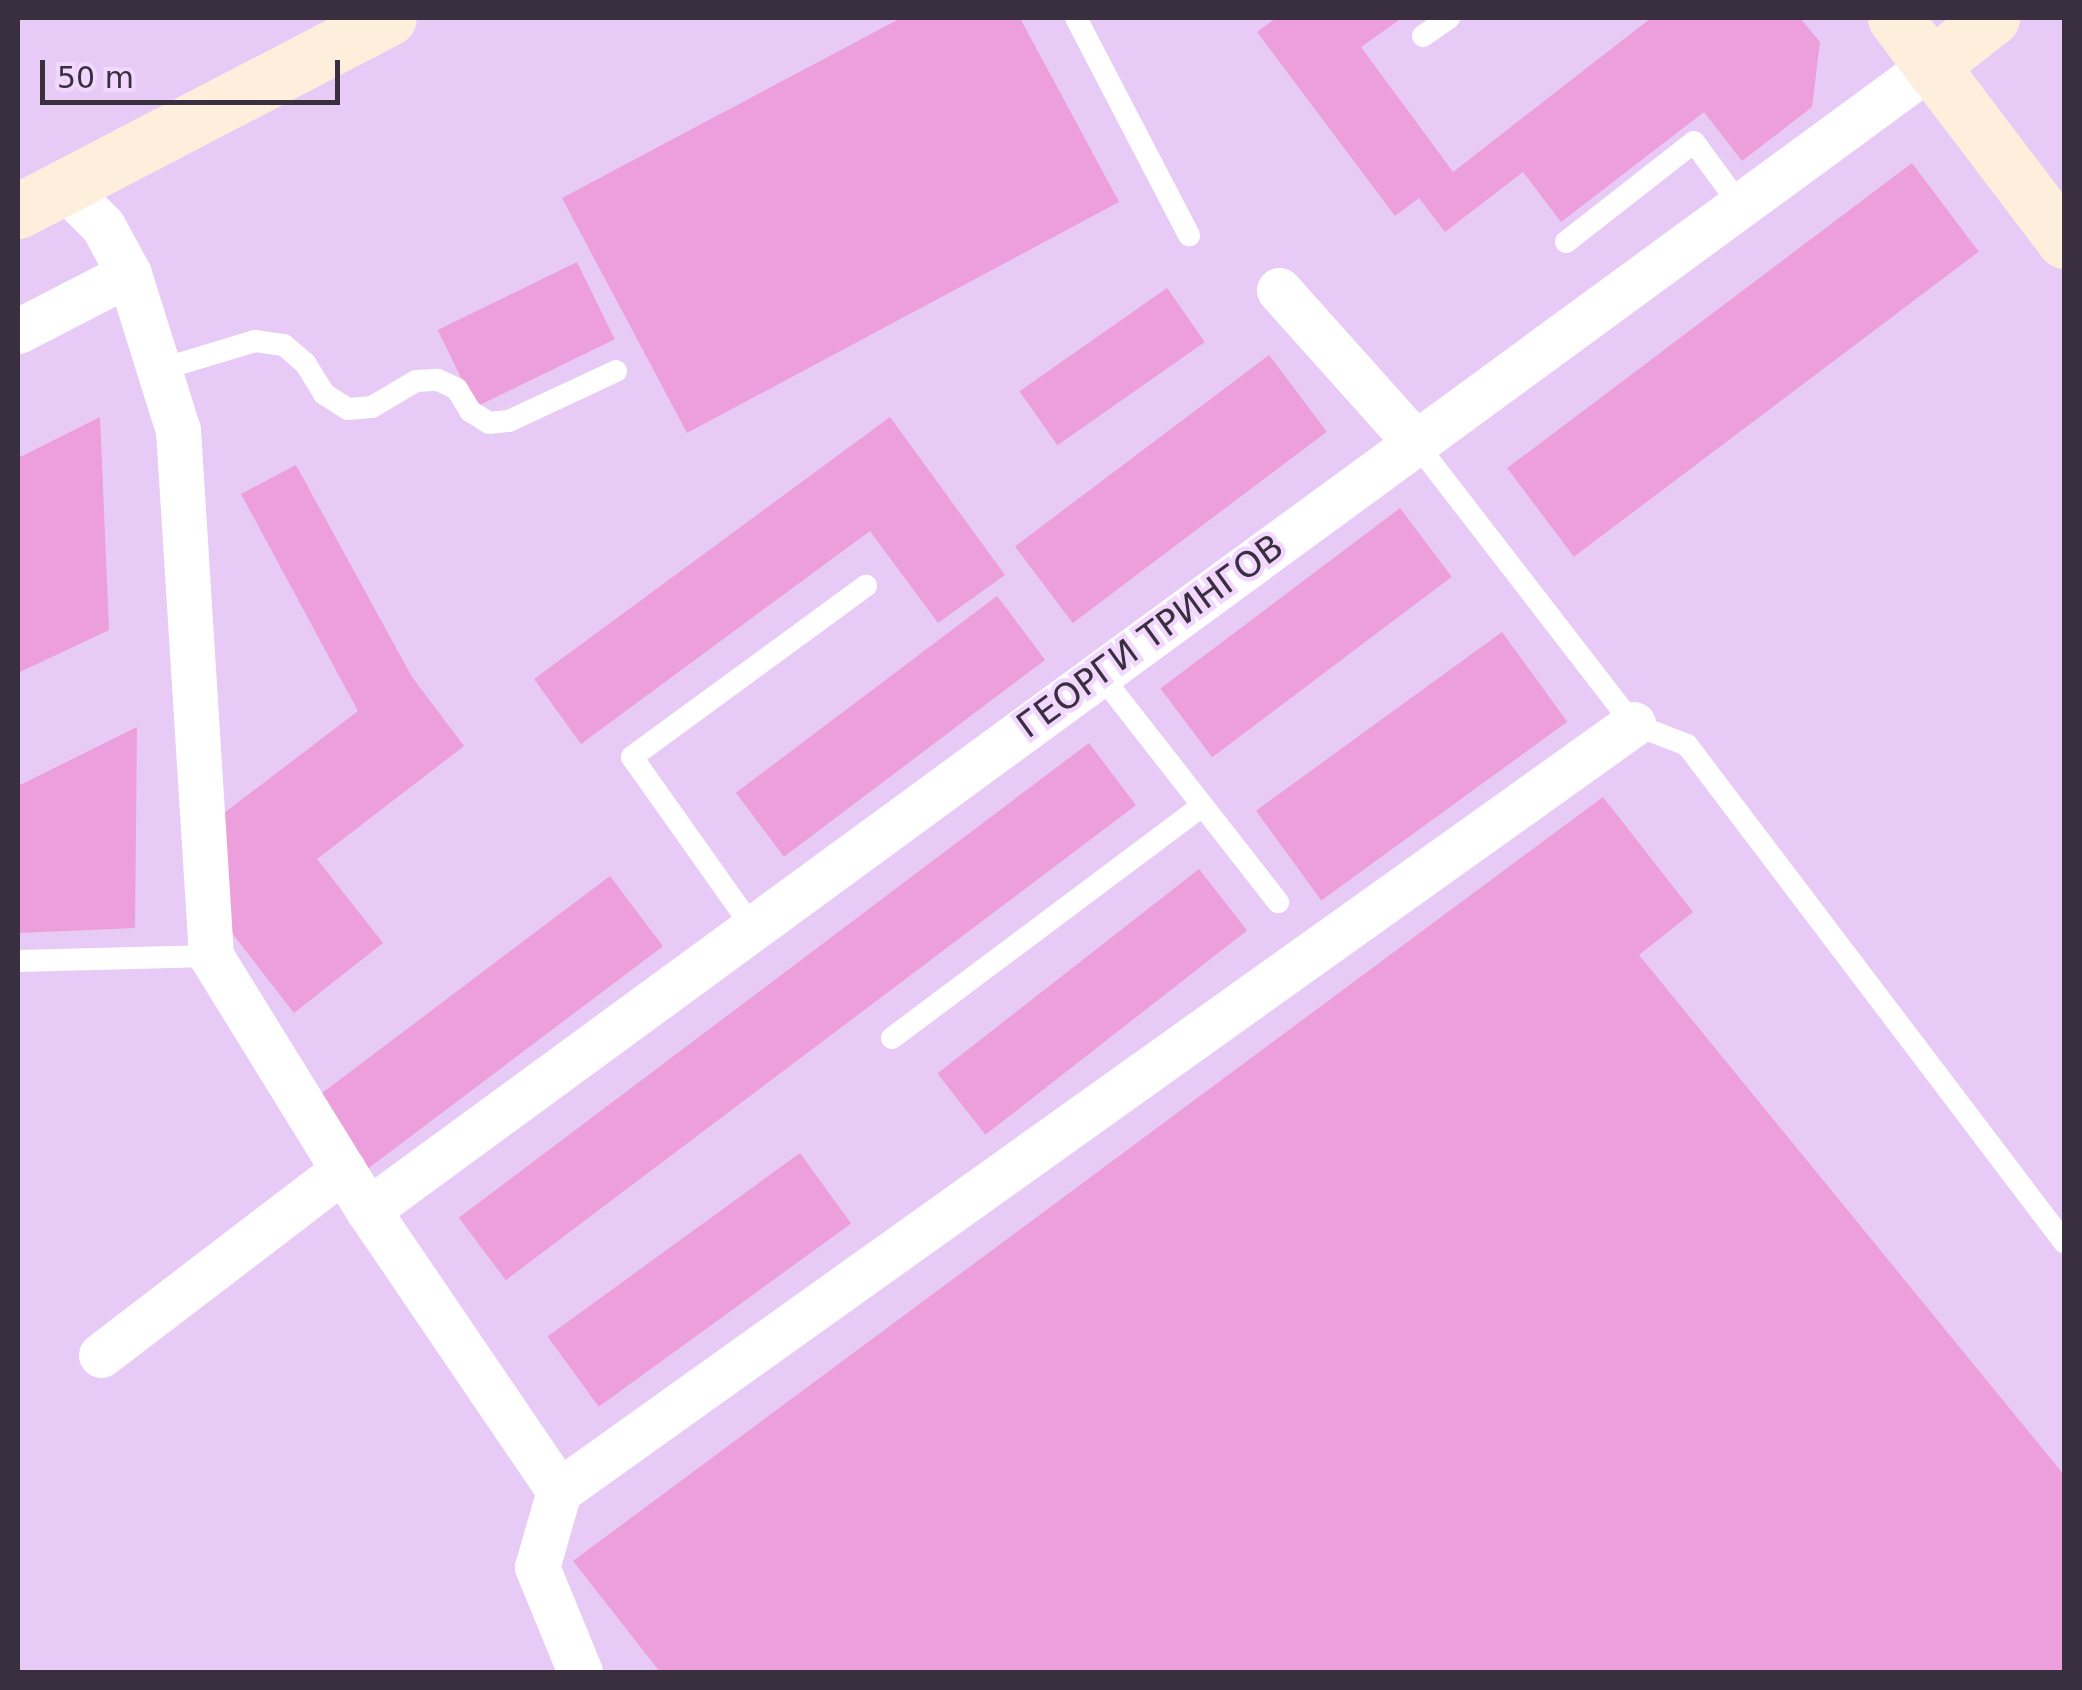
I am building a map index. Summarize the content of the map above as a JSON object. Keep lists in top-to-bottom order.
{
  "streets": {
    "street": ["ГЕОРГИ ТРИНГОВ"]
  },
  "scale_bar": "50 m"
}
